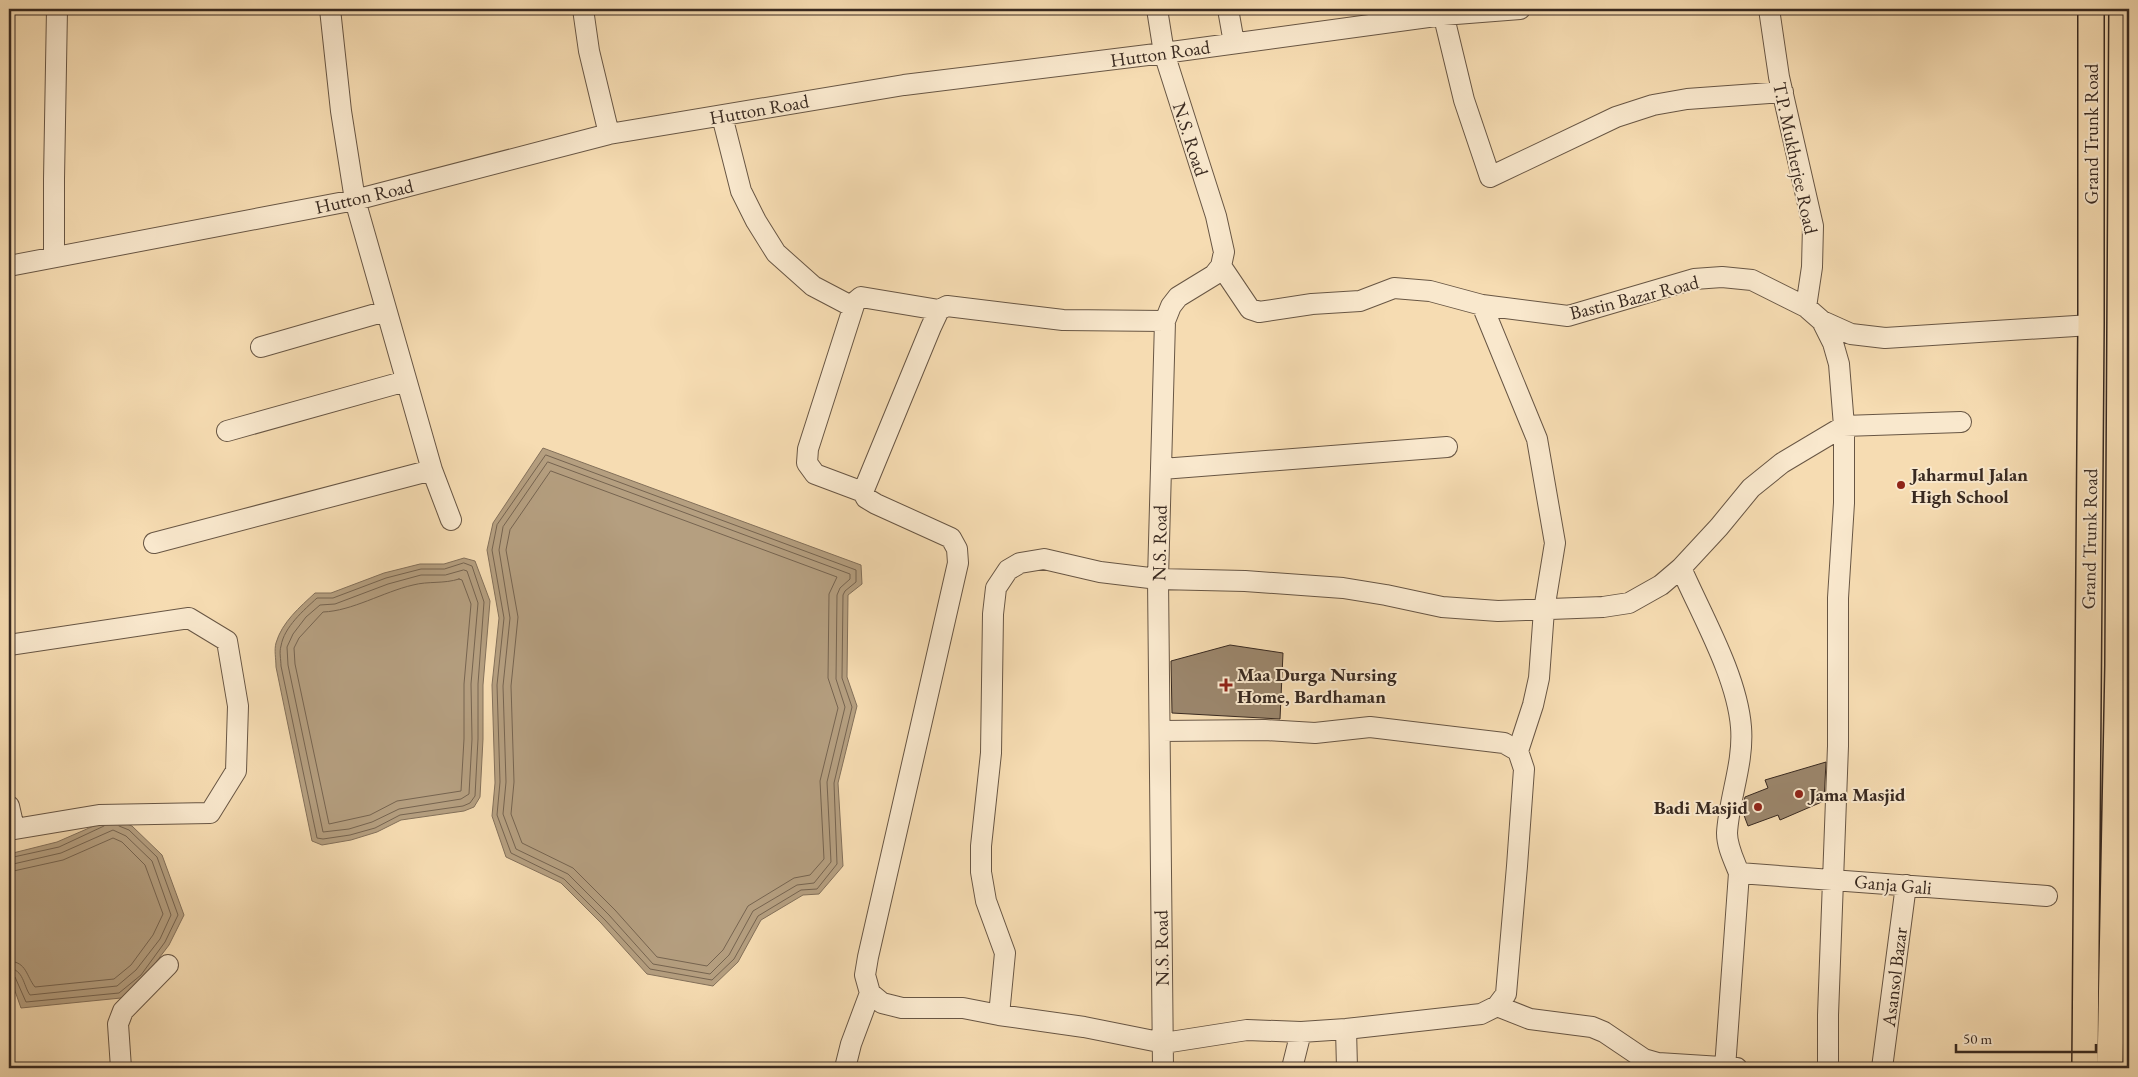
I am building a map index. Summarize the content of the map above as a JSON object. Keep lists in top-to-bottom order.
{
  "streets": {
    "main road": ["Grand Trunk Road"],
    "street": [
      "Hutton Road",
      "N.S. Road",
      "T.P. Mukherjee Road",
      "Bastin Bazar Road",
      "Ganja Gali",
      "Asansol Bazar"
    ]
  },
  "crossings": [
    ["Hutton Road", "N.S. Road"],
    ["Grand Trunk Road", "Bastin Bazar Road"],
    ["N.S. Road", "Bastin Bazar Road"],
    ["T.P. Mukherjee Road", "Bastin Bazar Road"],
    ["Ganja Gali", "Asansol Bazar"]
  ],
  "places": {
    "other": ["Jaharmul Jalan High School", "Jama Masjid", "Badi Masjid"],
    "health": ["Maa Durga Nursing Home, Bardhaman"]
  },
  "scale_bar": "50 m"
}
